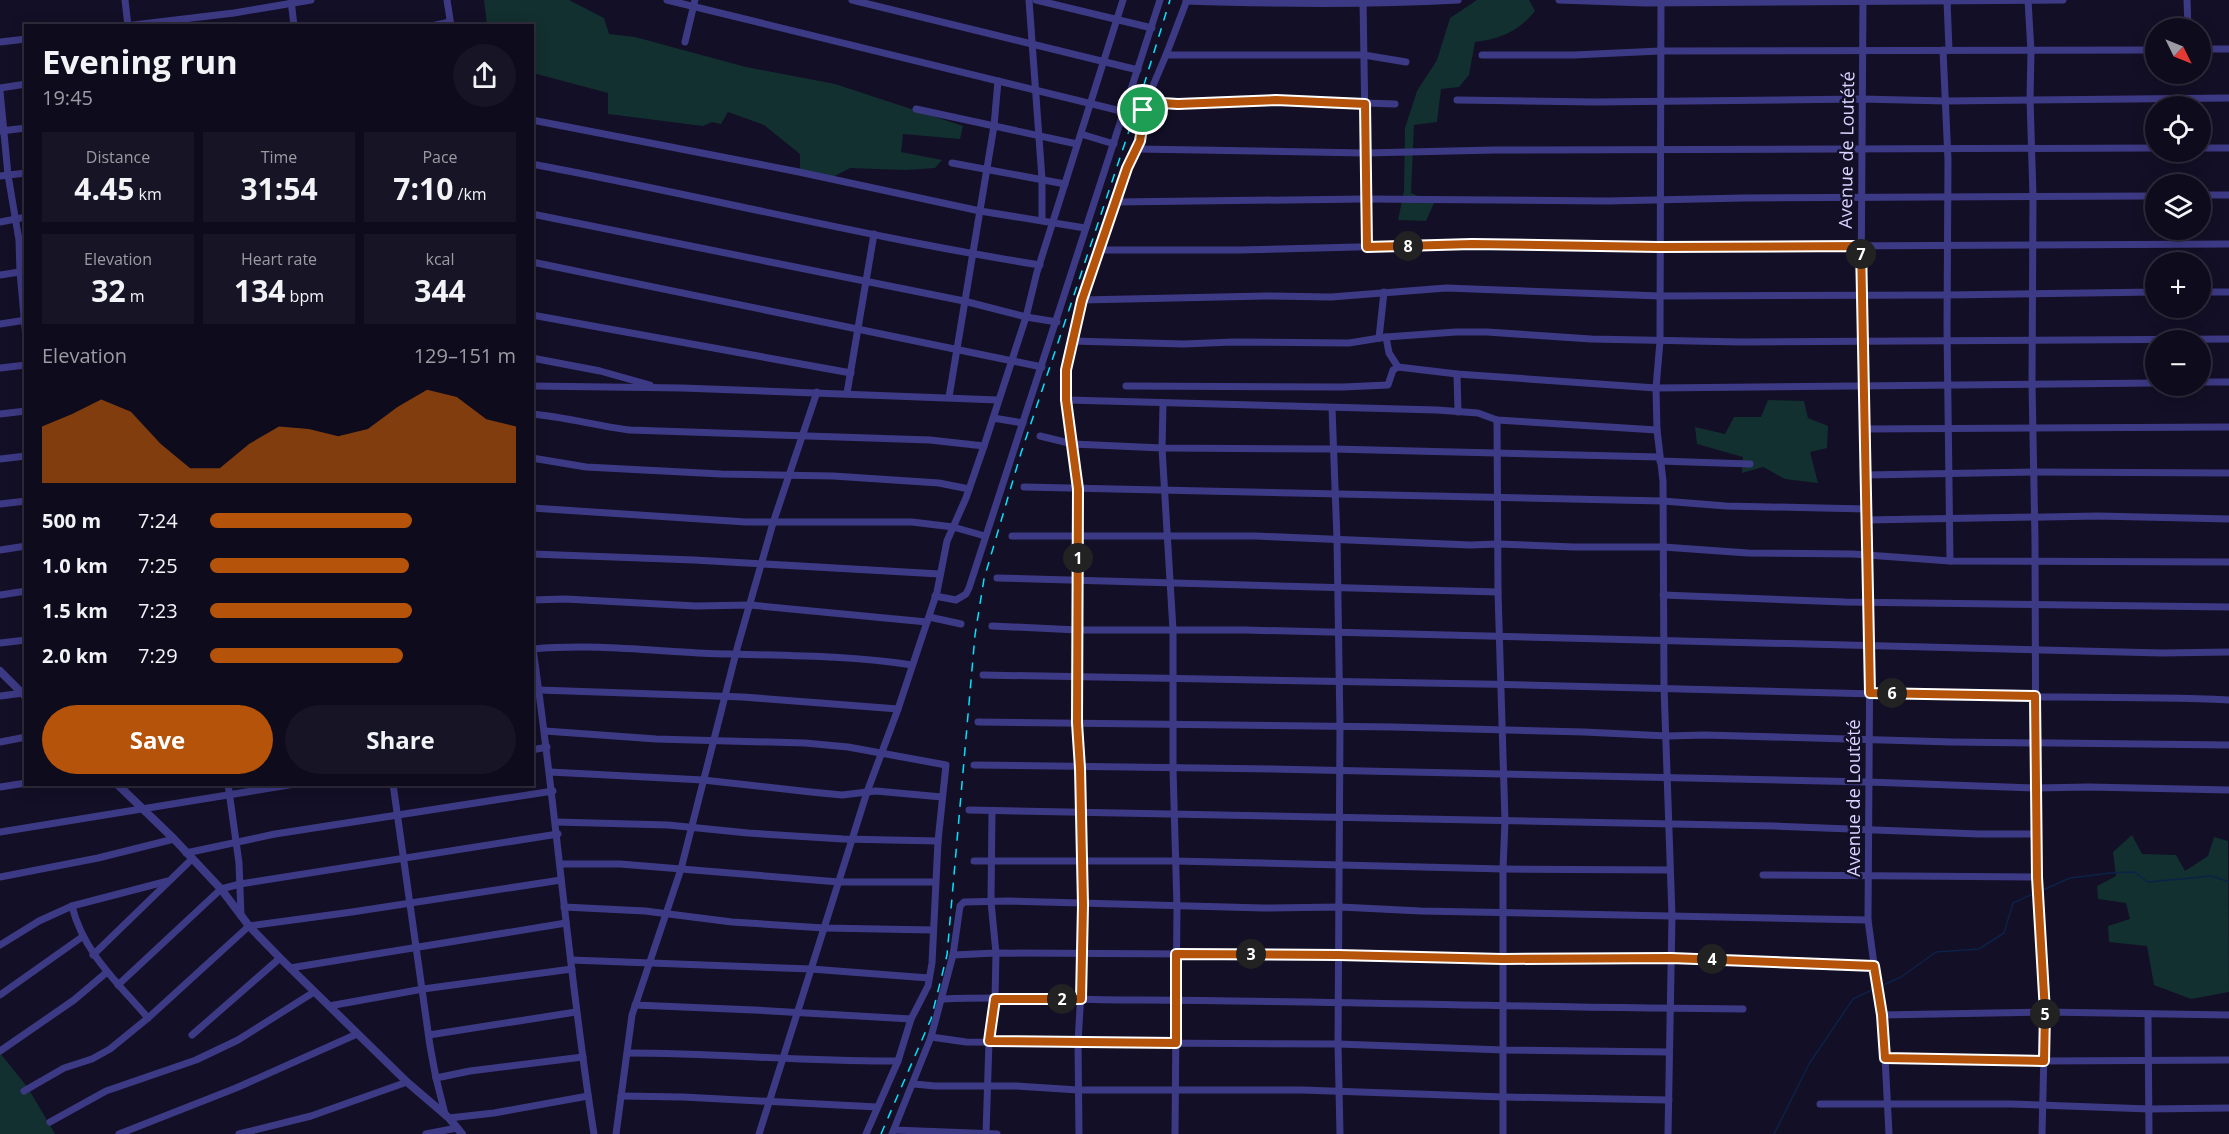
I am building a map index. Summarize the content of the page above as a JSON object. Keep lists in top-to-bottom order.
{
  "streets": {
    "street": ["Avenue de Loutété"]
  },
  "north": "bottom right",
  "page": {
    "map_buttons": ["+", "−"],
    "heading": ["Evening run", "19:45"],
    "stats": [
      ["Distance", "4.45 km"],
      ["Time", "31:54"],
      ["Pace", "7:10 /km"],
      ["Elevation", "32 m"],
      ["Heart rate", "134 bpm"],
      ["kcal", "344"]
    ],
    "pins": [
      "8",
      "7",
      "1",
      "6",
      "3",
      "4",
      "2",
      "5"
    ],
    "chart": ["Elevation", "129–151 m"],
    "list": [
      {
        "name": "500 m",
        "note": "7:24"
      },
      {
        "name": "1.0 km",
        "note": "7:25"
      },
      {
        "name": "1.5 km",
        "note": "7:23"
      },
      {
        "name": "2.0 km",
        "note": "7:29"
      }
    ],
    "buttons": ["Save", "Share"]
  }
}
